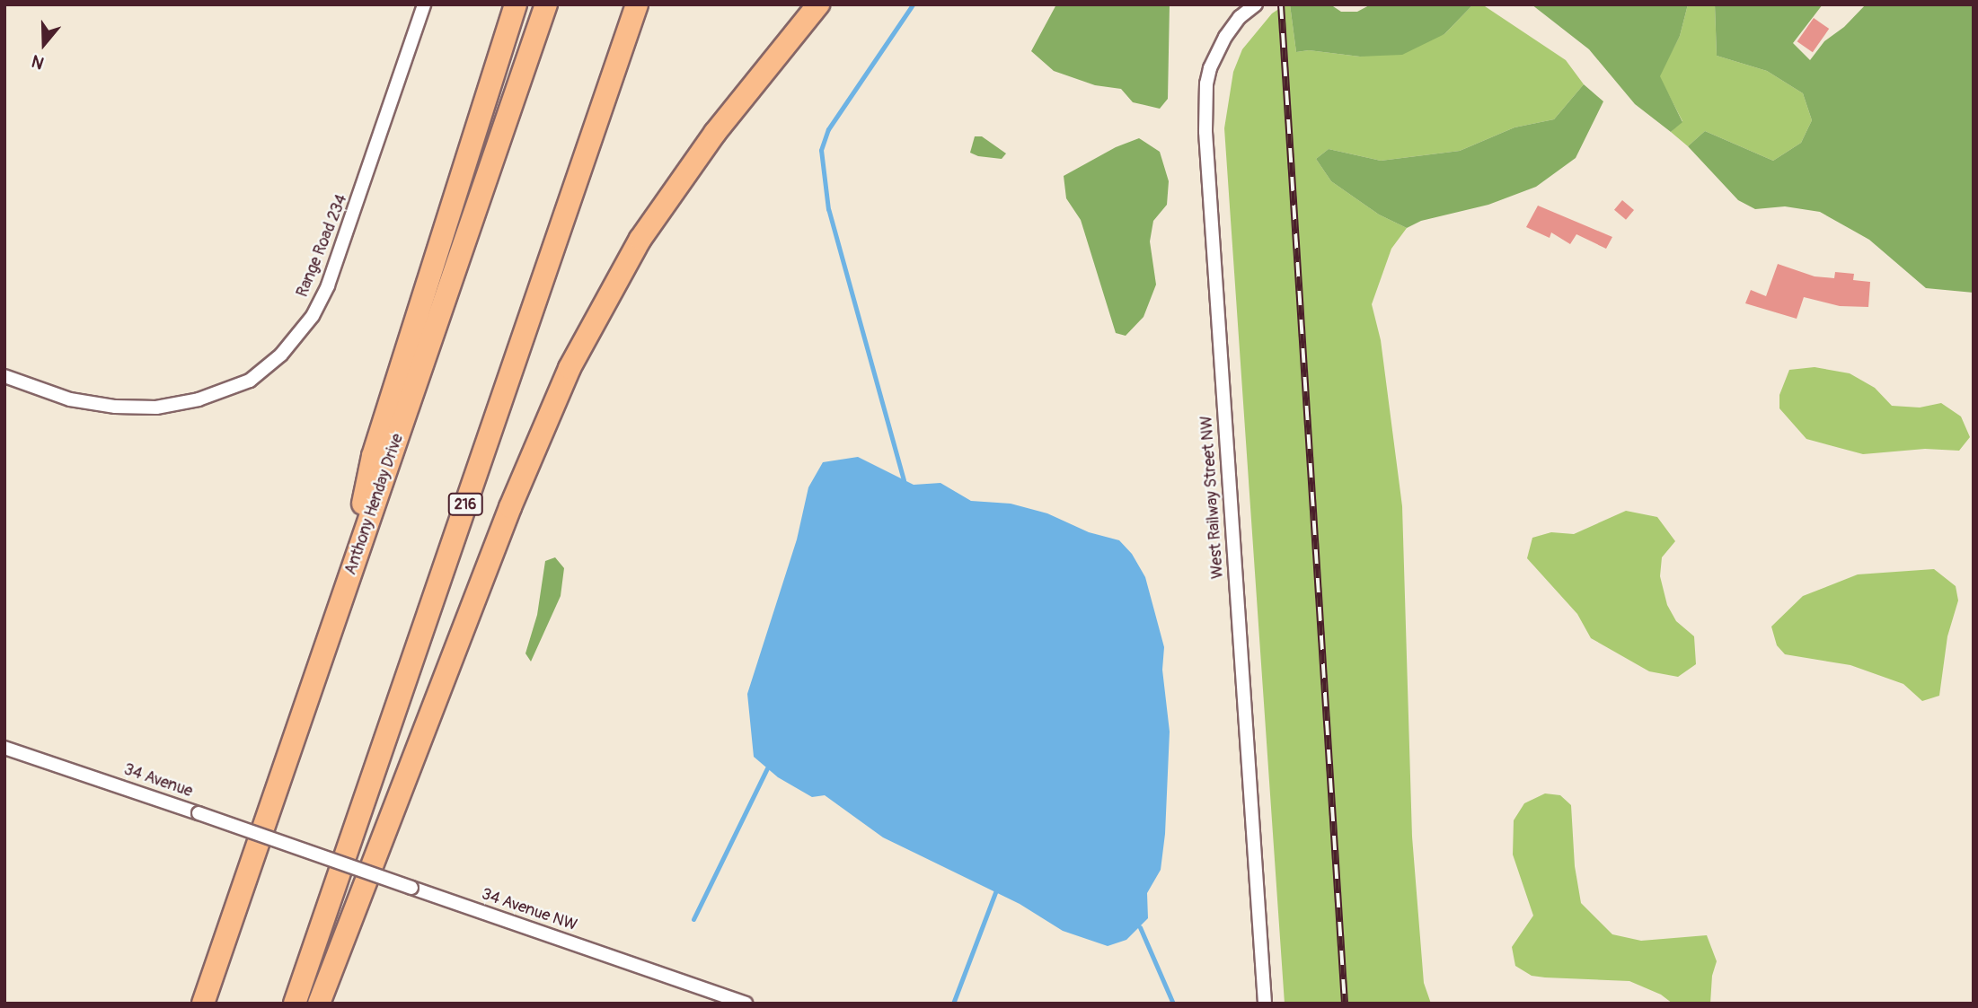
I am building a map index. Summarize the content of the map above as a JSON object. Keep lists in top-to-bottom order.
{
  "streets": {
    "highway": ["Anthony Henday Drive", "216"],
    "street": [
      "Range Road 234",
      "West Railway Street NW",
      "34 Avenue",
      "34 Avenue NW"
    ]
  },
  "crossings": [
    ["34 Avenue", "34 Avenue NW"]
  ],
  "north": "bottom"
}
